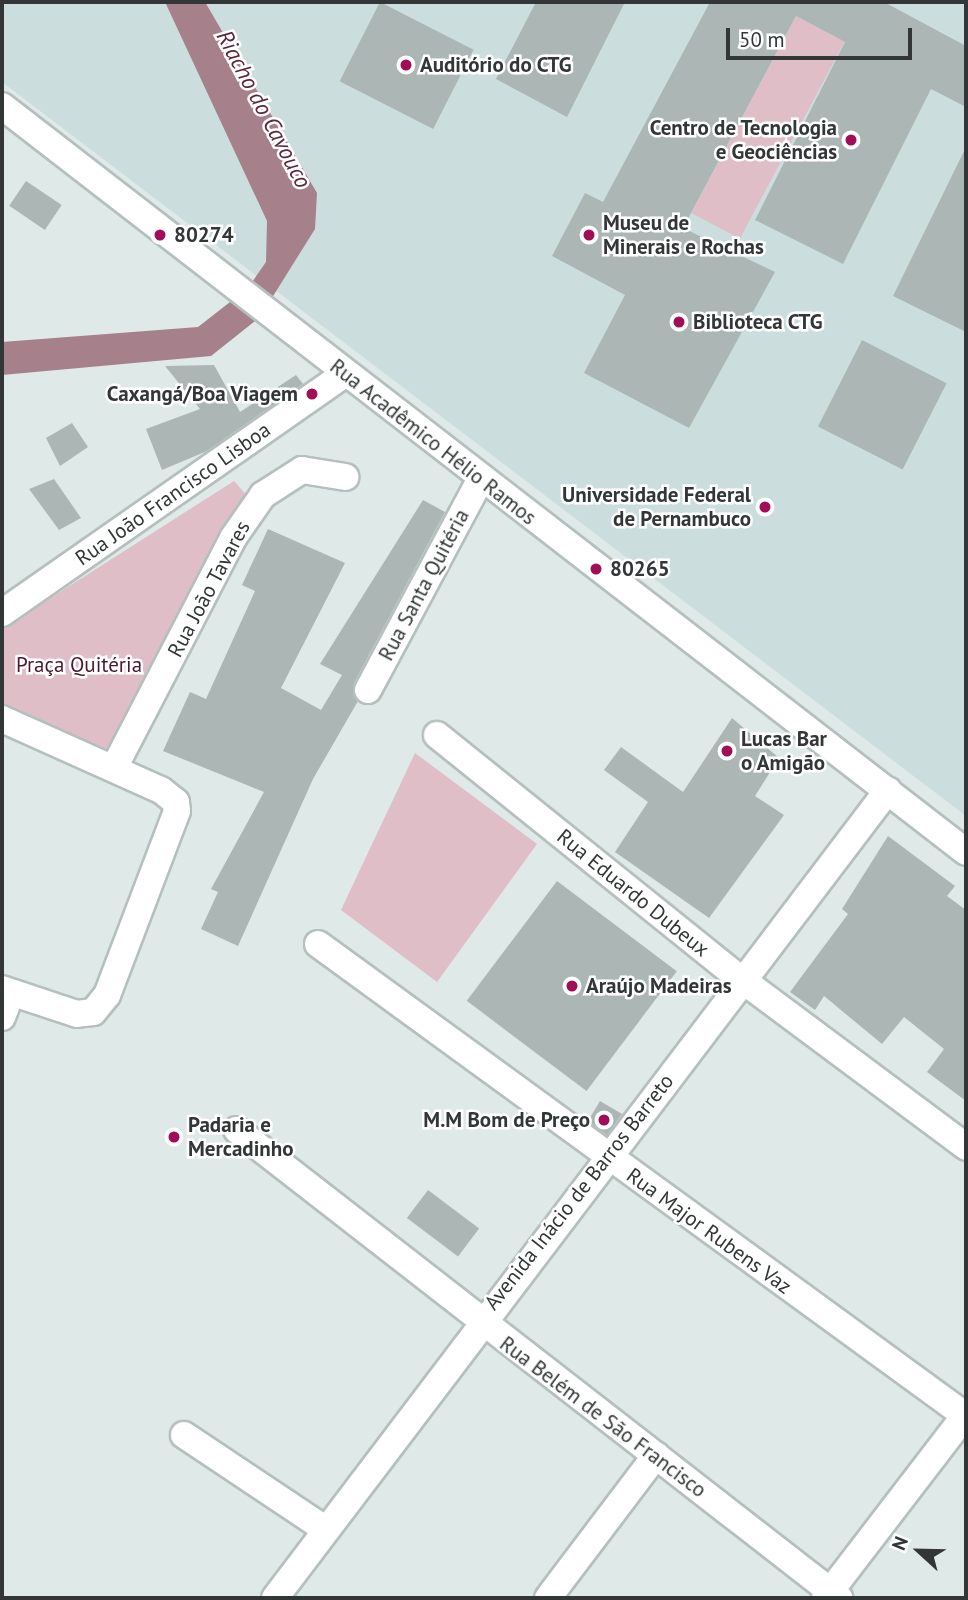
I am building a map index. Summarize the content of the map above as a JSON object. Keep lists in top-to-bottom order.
{
  "streets": {
    "street": [
      "Rua Acadêmico Hélio Ramos",
      "Rua João Francisco Lisboa",
      "Rua Santa Quitéria",
      "Rua João Tavares",
      "Rua Eduardo Dubeux",
      "Avenida Inácio de Barros Barreto",
      "Rua Major Rubens Vaz",
      "Rua Belém de São Francisco"
    ]
  },
  "crossings": [
    ["Rua Acadêmico Hélio Ramos", "Rua João Francisco Lisboa"],
    ["Rua Acadêmico Hélio Ramos", "Rua Santa Quitéria"],
    ["Rua Acadêmico Hélio Ramos", "Avenida Inácio de Barros Barreto"],
    ["Rua Eduardo Dubeux", "Avenida Inácio de Barros Barreto"],
    ["Avenida Inácio de Barros Barreto", "Rua Major Rubens Vaz"],
    ["Avenida Inácio de Barros Barreto", "Rua Belém de São Francisco"]
  ],
  "water": ["Riacho do Cavouco"],
  "parks": ["Praça Quitéria"],
  "places": [
    "Auditório do CTG",
    "Centro de Tecnologia e Geociências",
    "80274",
    "Museu de Minerais e Rochas",
    "Biblioteca CTG",
    "Caxangá/Boa Viagem",
    "Universidade Federal de Pernambuco",
    "80265",
    "Lucas Bar o Amigão",
    "Araújo Madeiras",
    "M.M Bom de Preço",
    "Padaria e Mercadinho"
  ],
  "scale_bar": "50 m",
  "north": "left"
}
